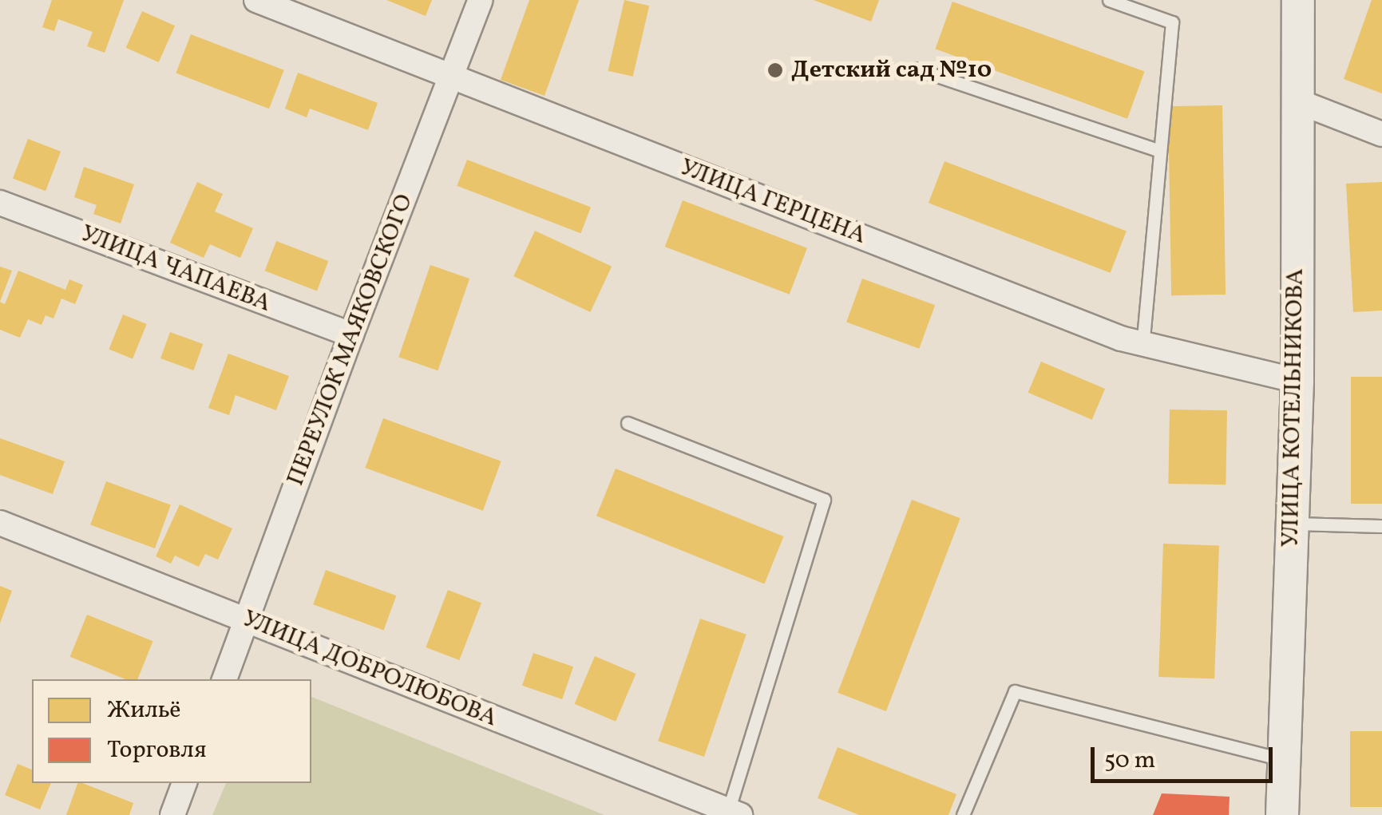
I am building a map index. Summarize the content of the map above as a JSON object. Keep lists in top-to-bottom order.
{
  "streets": {
    "street": [
      "УЛИЦА ГЕРЦЕНА",
      "УЛИЦА ЧАПАЕВА",
      "ПЕРЕУЛОК МАЯКОВСКОГО",
      "УЛИЦА КОТЕЛЬНИКОВА",
      "УЛИЦА ДОБРОЛЮБОВА"
    ]
  },
  "crossings": [
    ["УЛИЦА ГЕРЦЕНА", "ПЕРЕУЛОК МАЯКОВСКОГО"],
    ["УЛИЦА ГЕРЦЕНА", "УЛИЦА КОТЕЛЬНИКОВА"],
    ["УЛИЦА ЧАПАЕВА", "ПЕРЕУЛОК МАЯКОВСКОГО"],
    ["ПЕРЕУЛОК МАЯКОВСКОГО", "УЛИЦА ДОБРОЛЮБОВА"]
  ],
  "places": ["Детский сад №10"],
  "legend": ["Жильё", "Торговля"],
  "scale_bar": "50 m"
}
